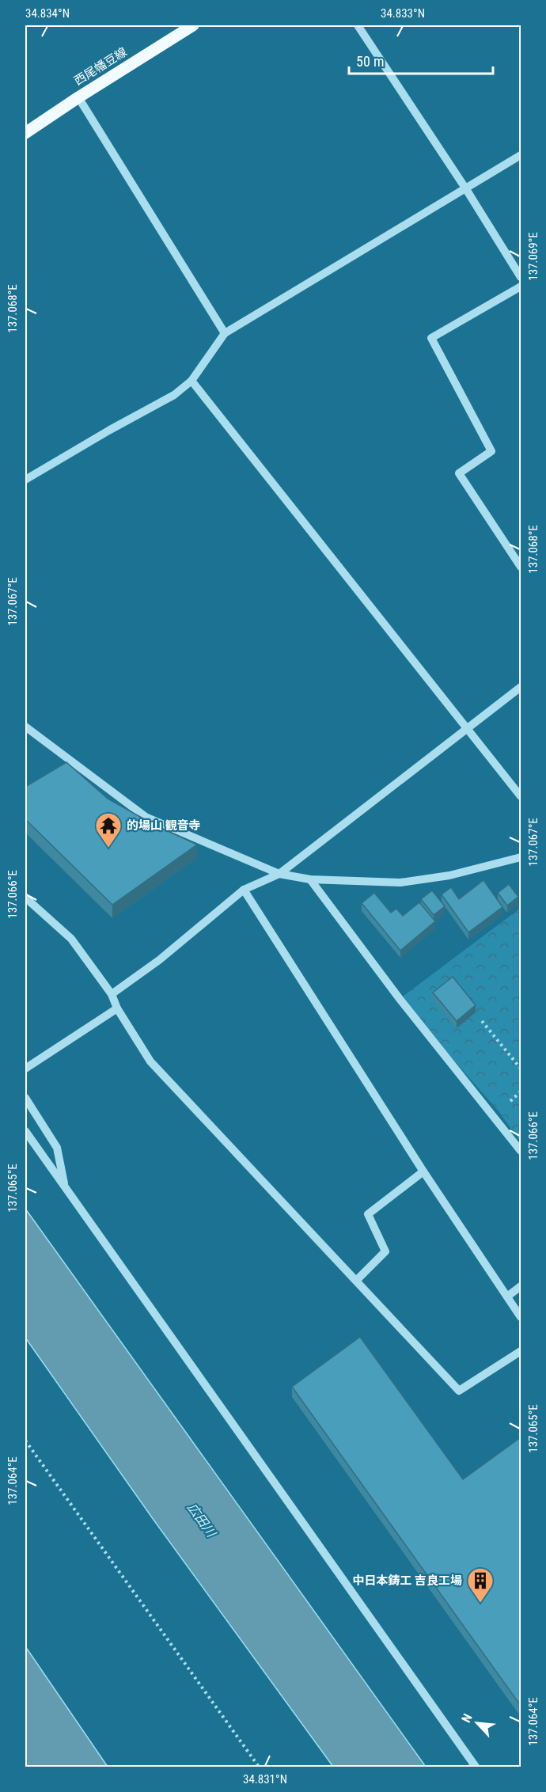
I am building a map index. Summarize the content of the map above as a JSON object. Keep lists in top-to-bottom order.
{
  "streets": {
    "main road": ["西尾幡豆線"]
  },
  "water": ["広田川"],
  "places": {
    "temple": ["的場山 観音寺"],
    "building": ["中日本鋳工 吉良工場"]
  },
  "scale_bar": "50 m",
  "north": "top left",
  "coordinates": [
    "34.834°N",
    "34.833°N",
    "137.069°E",
    "137.068°E",
    "137.067°E",
    "137.066°E",
    "137.065°E",
    "137.064°E",
    "34.831°N"
  ]
}
